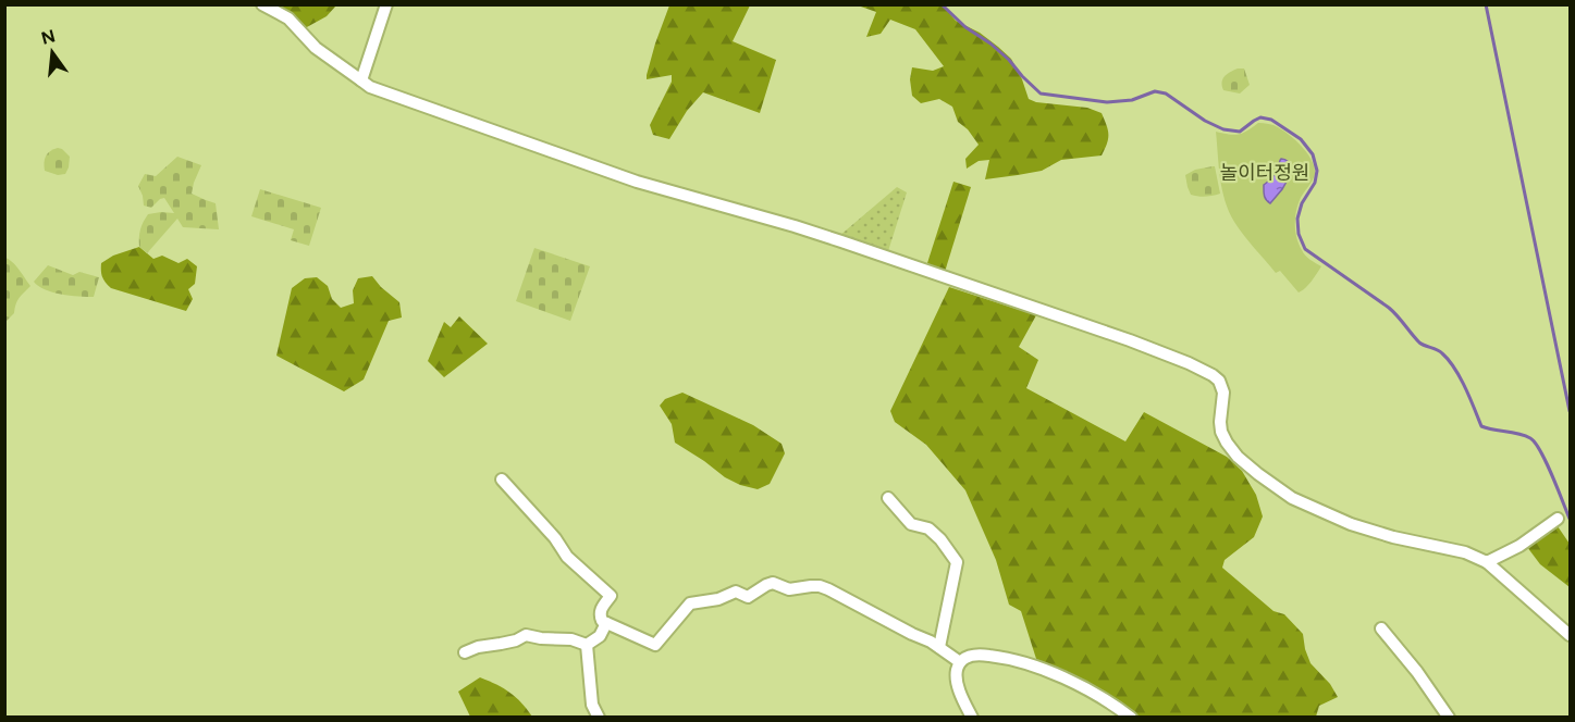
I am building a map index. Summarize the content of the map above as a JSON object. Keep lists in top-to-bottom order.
{
  "parks": ["놀이터정원"],
  "north": "top"
}
